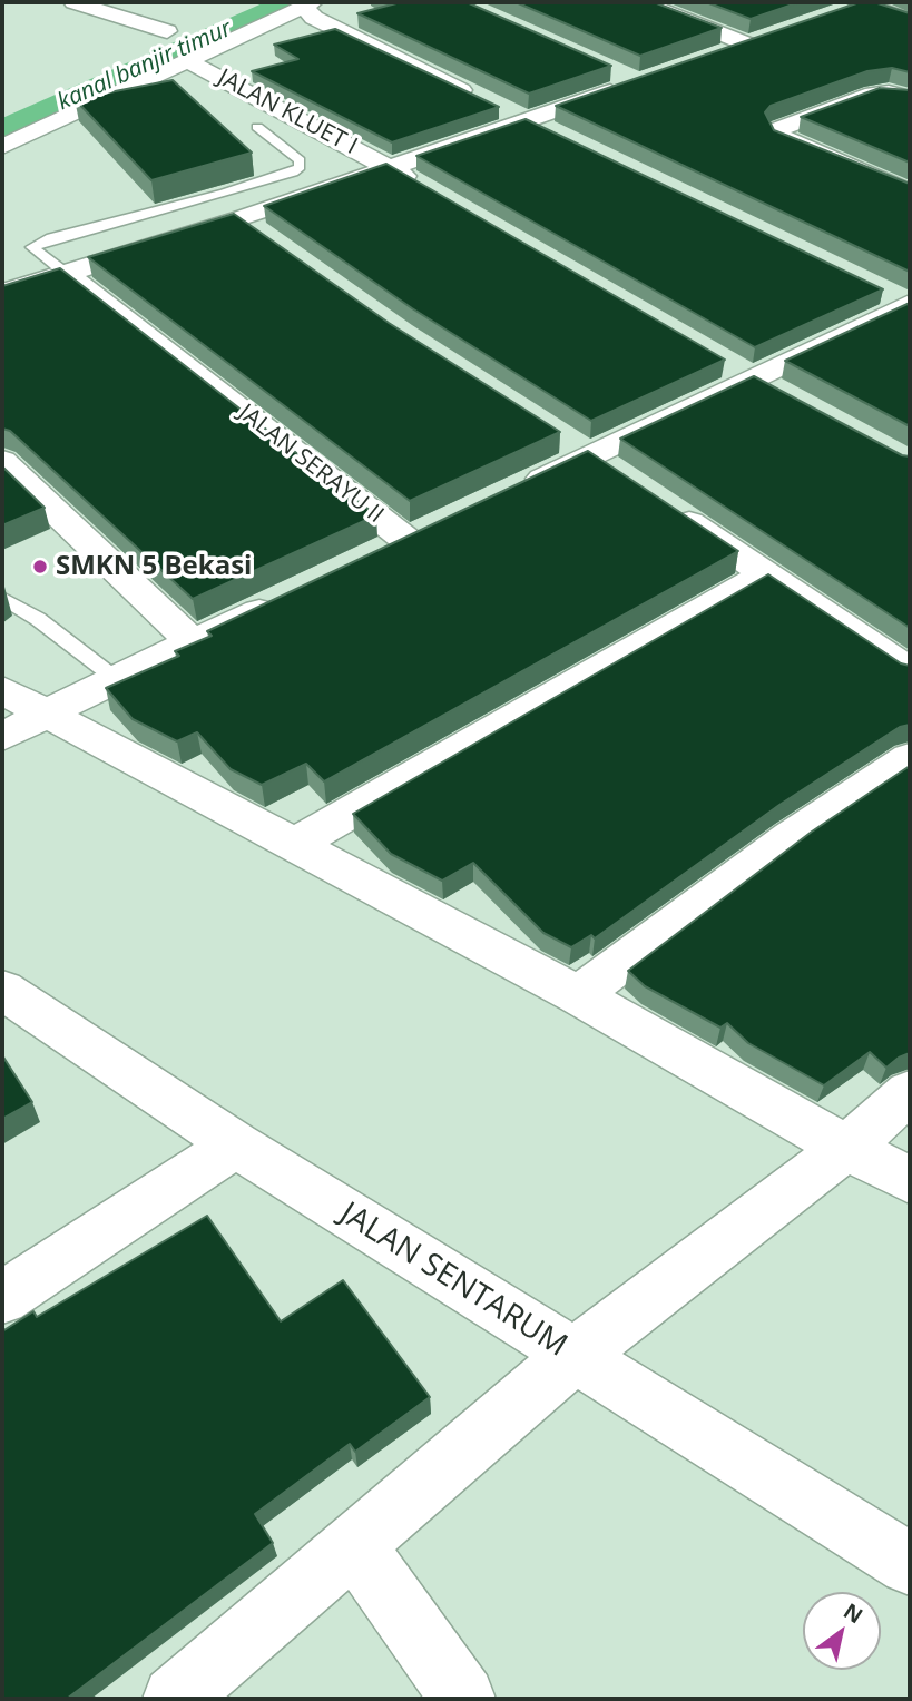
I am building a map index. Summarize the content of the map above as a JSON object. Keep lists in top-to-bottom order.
{
  "streets": {
    "street": ["JALAN KLUET I", "JALAN SERAYU II", "JALAN SENTARUM"]
  },
  "water": ["kanal banjir timur"],
  "places": ["SMKN 5 Bekasi"],
  "north": "top right"
}
